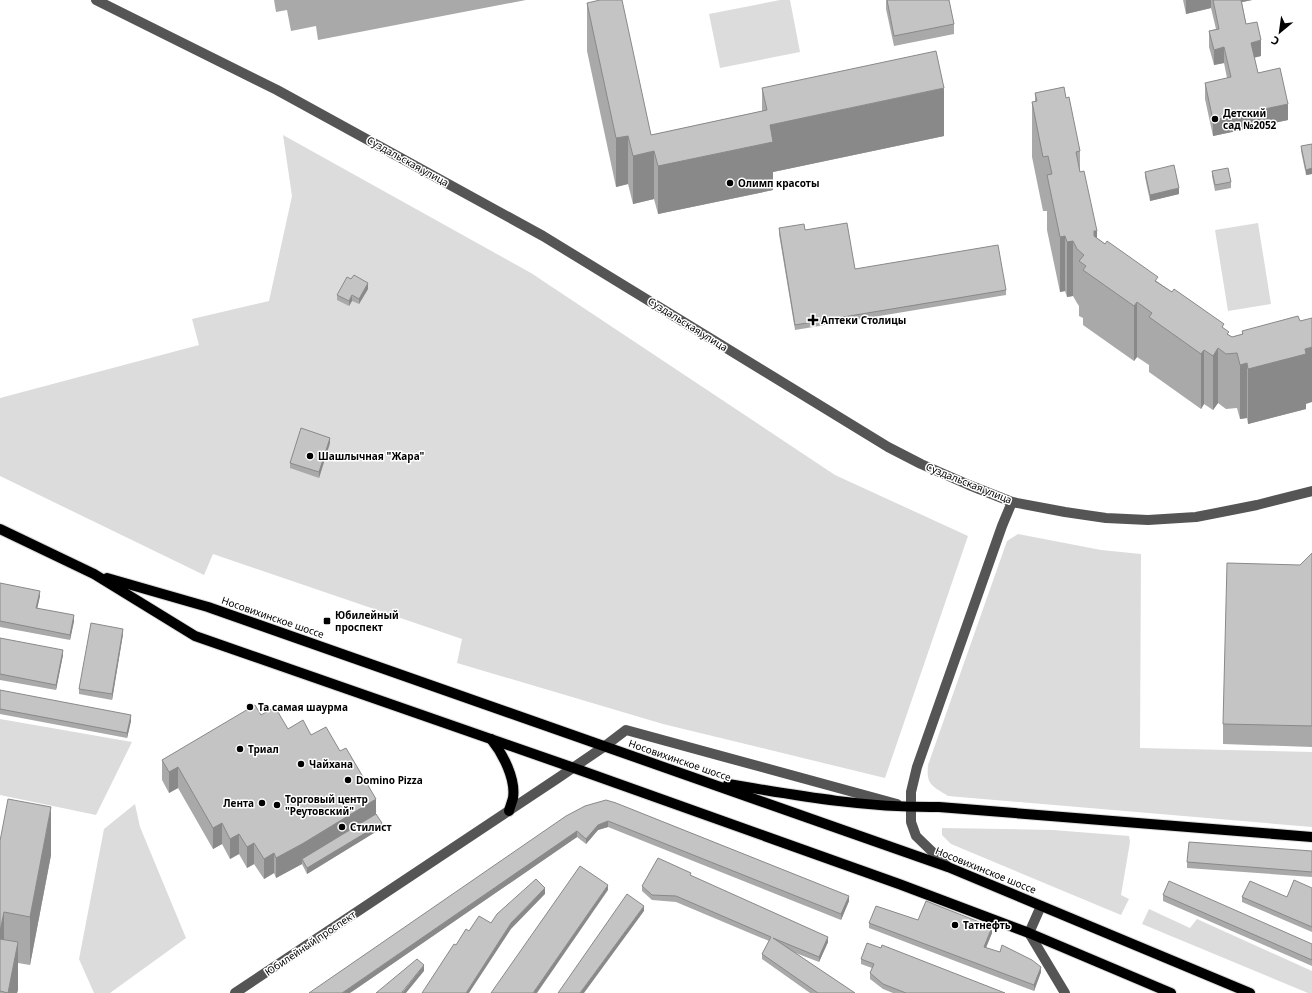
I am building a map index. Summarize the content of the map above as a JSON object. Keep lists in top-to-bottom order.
{
  "streets": {
    "main road": ["Носовихинское шоссе"],
    "street": ["Суздальская улица", "Юбилейный проспект"]
  },
  "crossings": [
    ["Носовихинское шоссе", "Юбилейный проспект"]
  ],
  "places": {
    "other": [
      "Детский сад №2052",
      "Олимп красоты",
      "Шашлычная \"Жара\"",
      "Та самая шаурма",
      "Триал",
      "Чайхана",
      "Domino Pizza",
      "Лента",
      "Торговый центр \"Реутовский\"",
      "Стилист",
      "Татнефть"
    ],
    "health": ["Аптеки Столицы"],
    "transit": ["Юбилейный проспект"]
  },
  "north": "bottom left"
}
